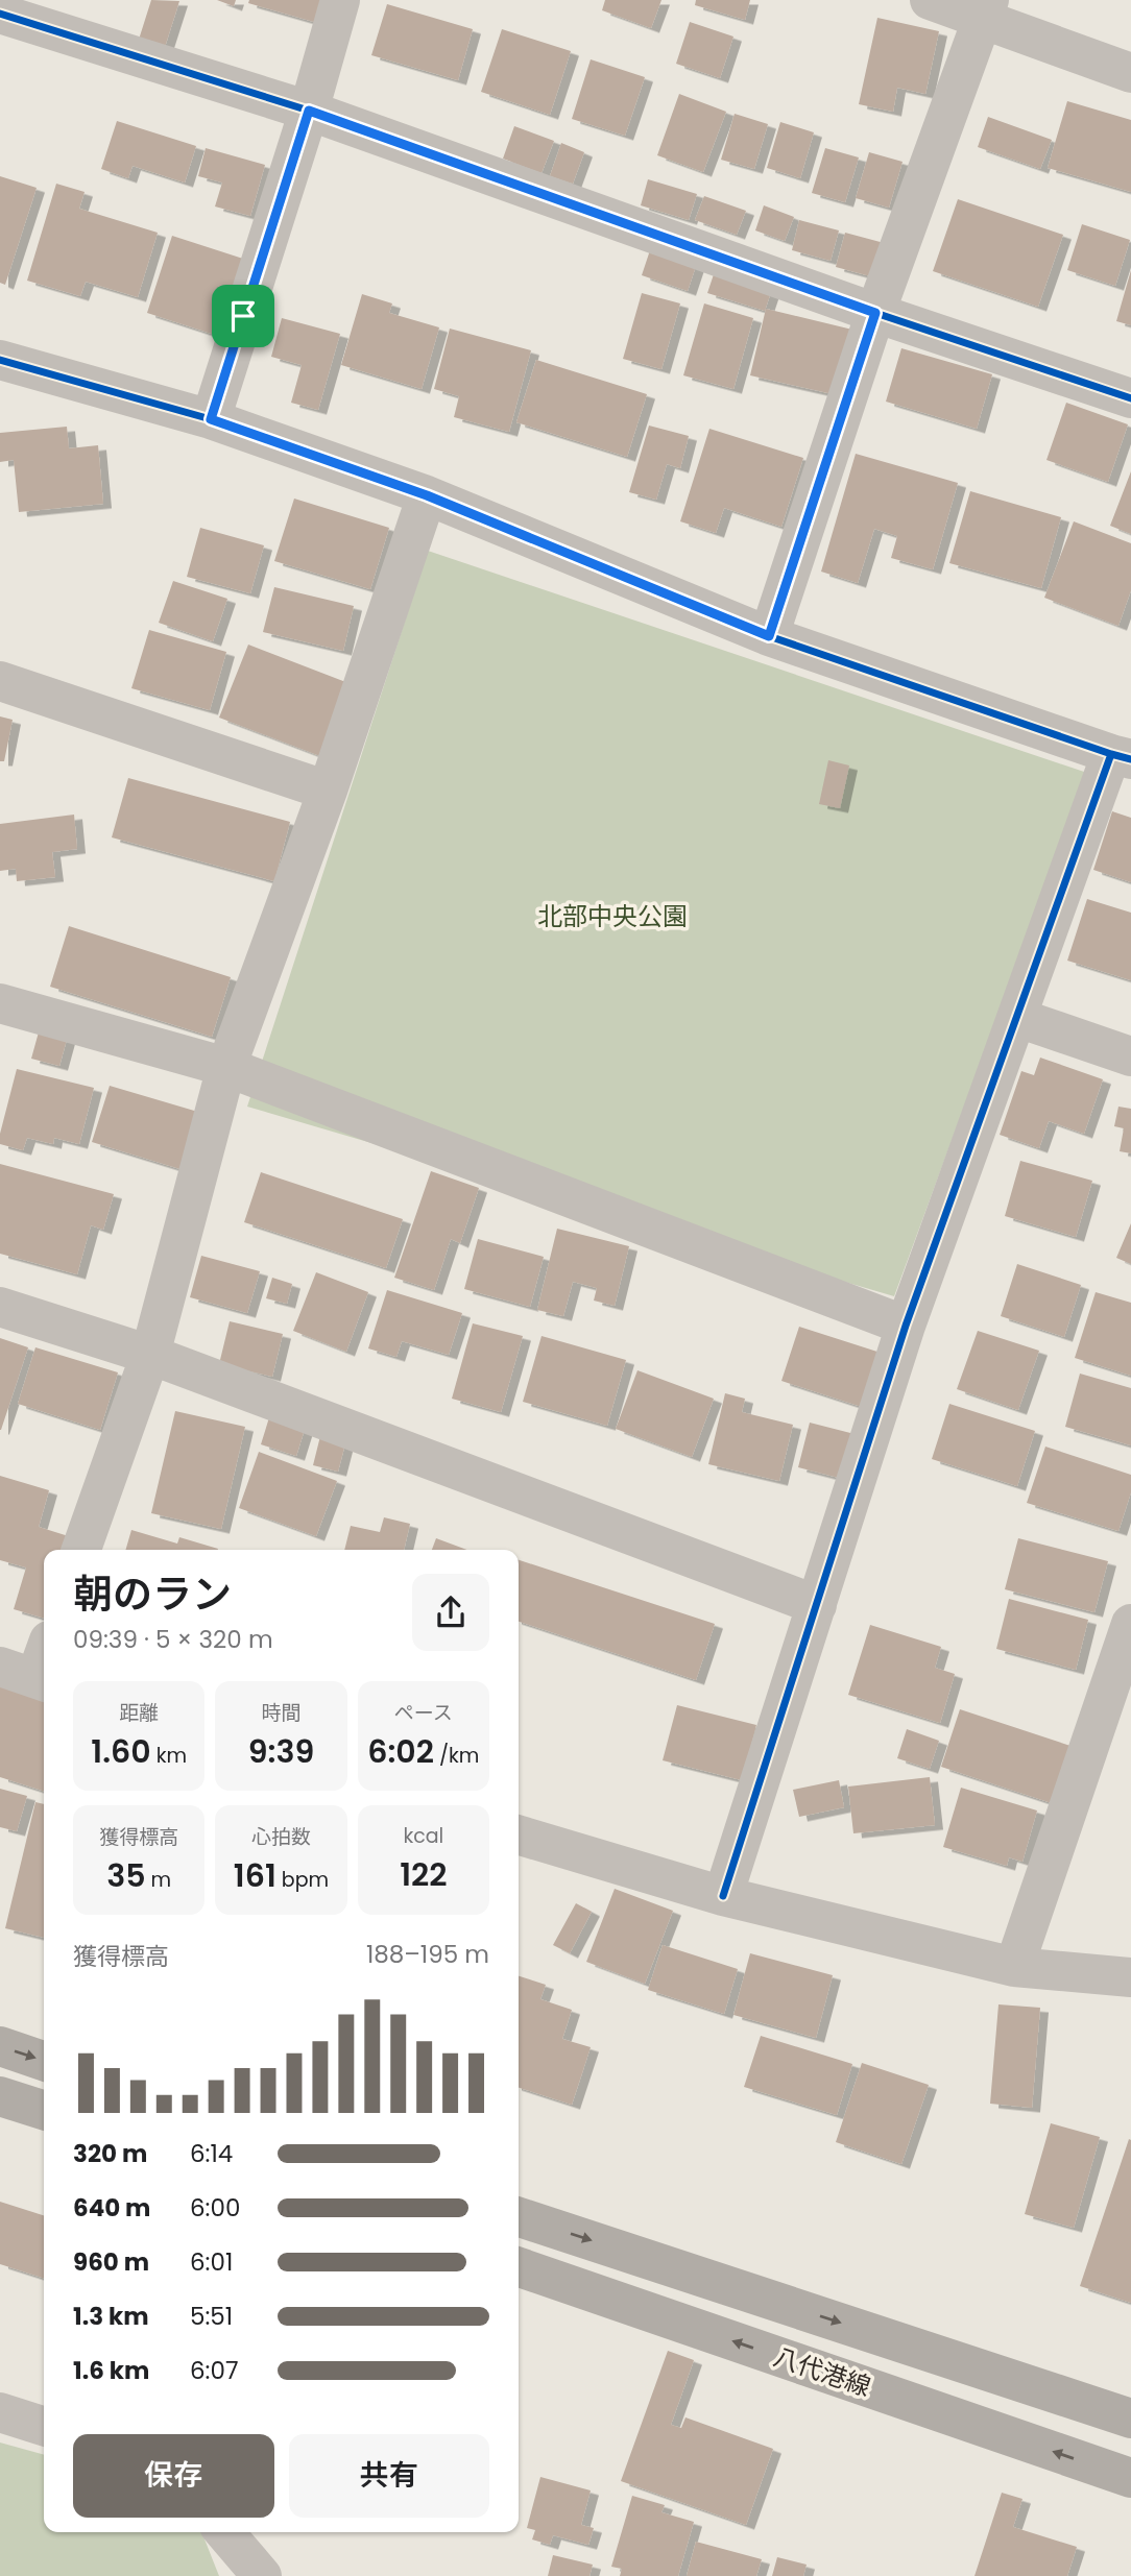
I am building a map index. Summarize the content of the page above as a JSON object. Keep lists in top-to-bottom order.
{
  "streets": {
    "main road": ["八代港線"]
  },
  "parks": ["北部中央公園"],
  "page": {
    "heading": ["朝のラン", "09:39 · 5 × 320 m"],
    "stats": [
      ["距離", "1.60 km"],
      ["時間", "9:39"],
      ["ペース", "6:02 /km"],
      ["獲得標高", "35 m"],
      ["心拍数", "161 bpm"],
      ["kcal", "122"]
    ],
    "chart": ["獲得標高", "188–195 m"],
    "list": [
      {
        "name": "320 m",
        "note": "6:14"
      },
      {
        "name": "640 m",
        "note": "6:00"
      },
      {
        "name": "960 m",
        "note": "6:01"
      },
      {
        "name": "1.3 km",
        "note": "5:51"
      },
      {
        "name": "1.6 km",
        "note": "6:07"
      }
    ],
    "buttons": ["保存", "共有"]
  }
}
